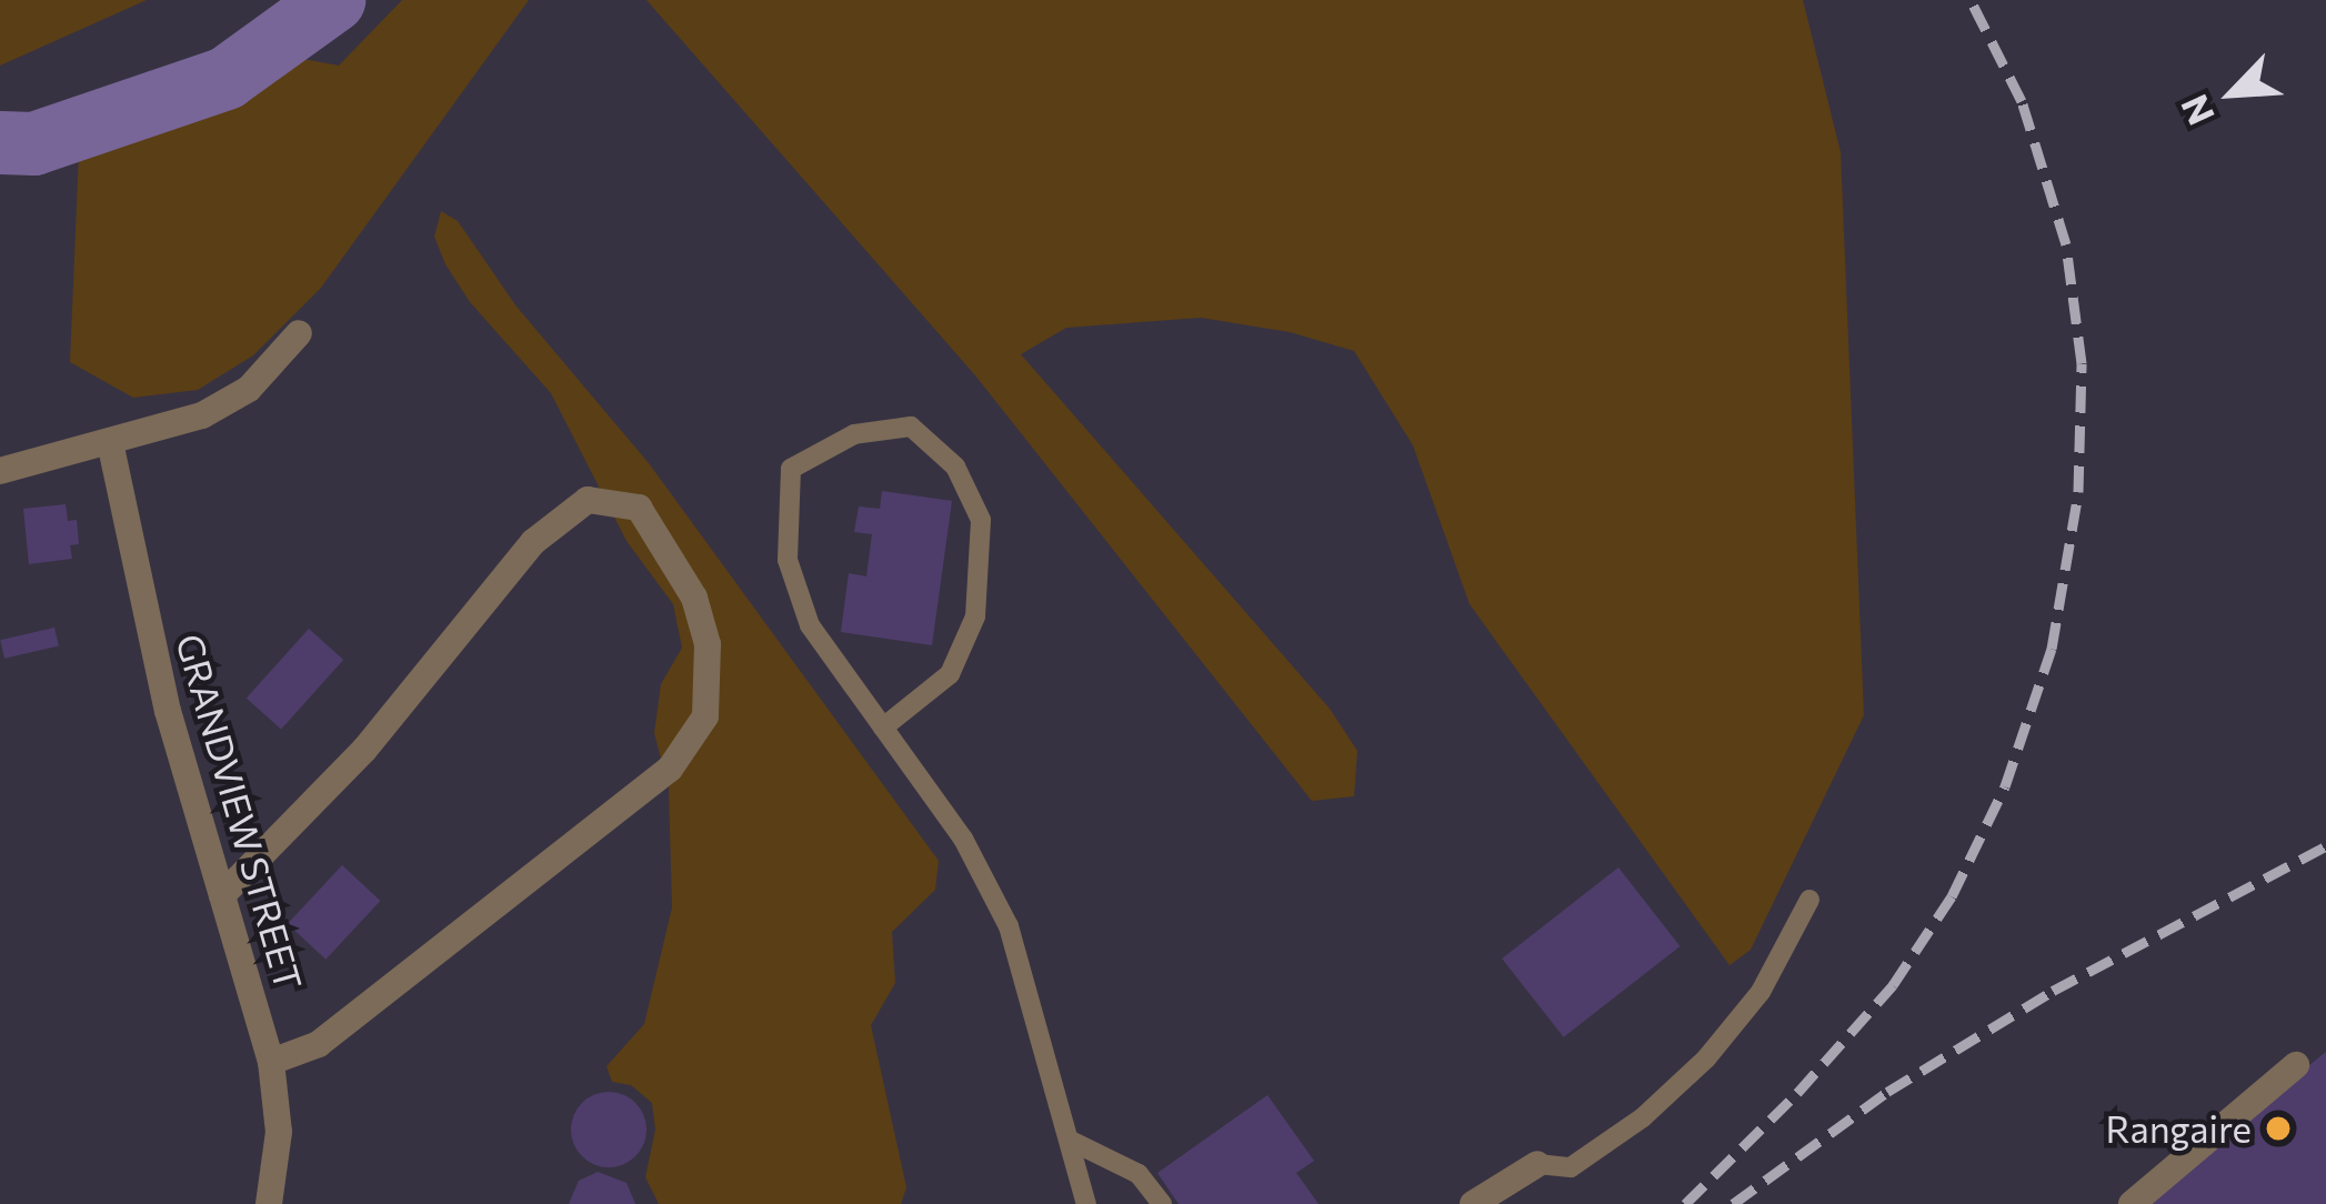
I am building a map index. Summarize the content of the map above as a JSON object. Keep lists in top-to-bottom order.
{
  "streets": {
    "street": ["GRANDVIEW STREET"]
  },
  "places": ["Rangaire"],
  "north": "bottom left"
}
